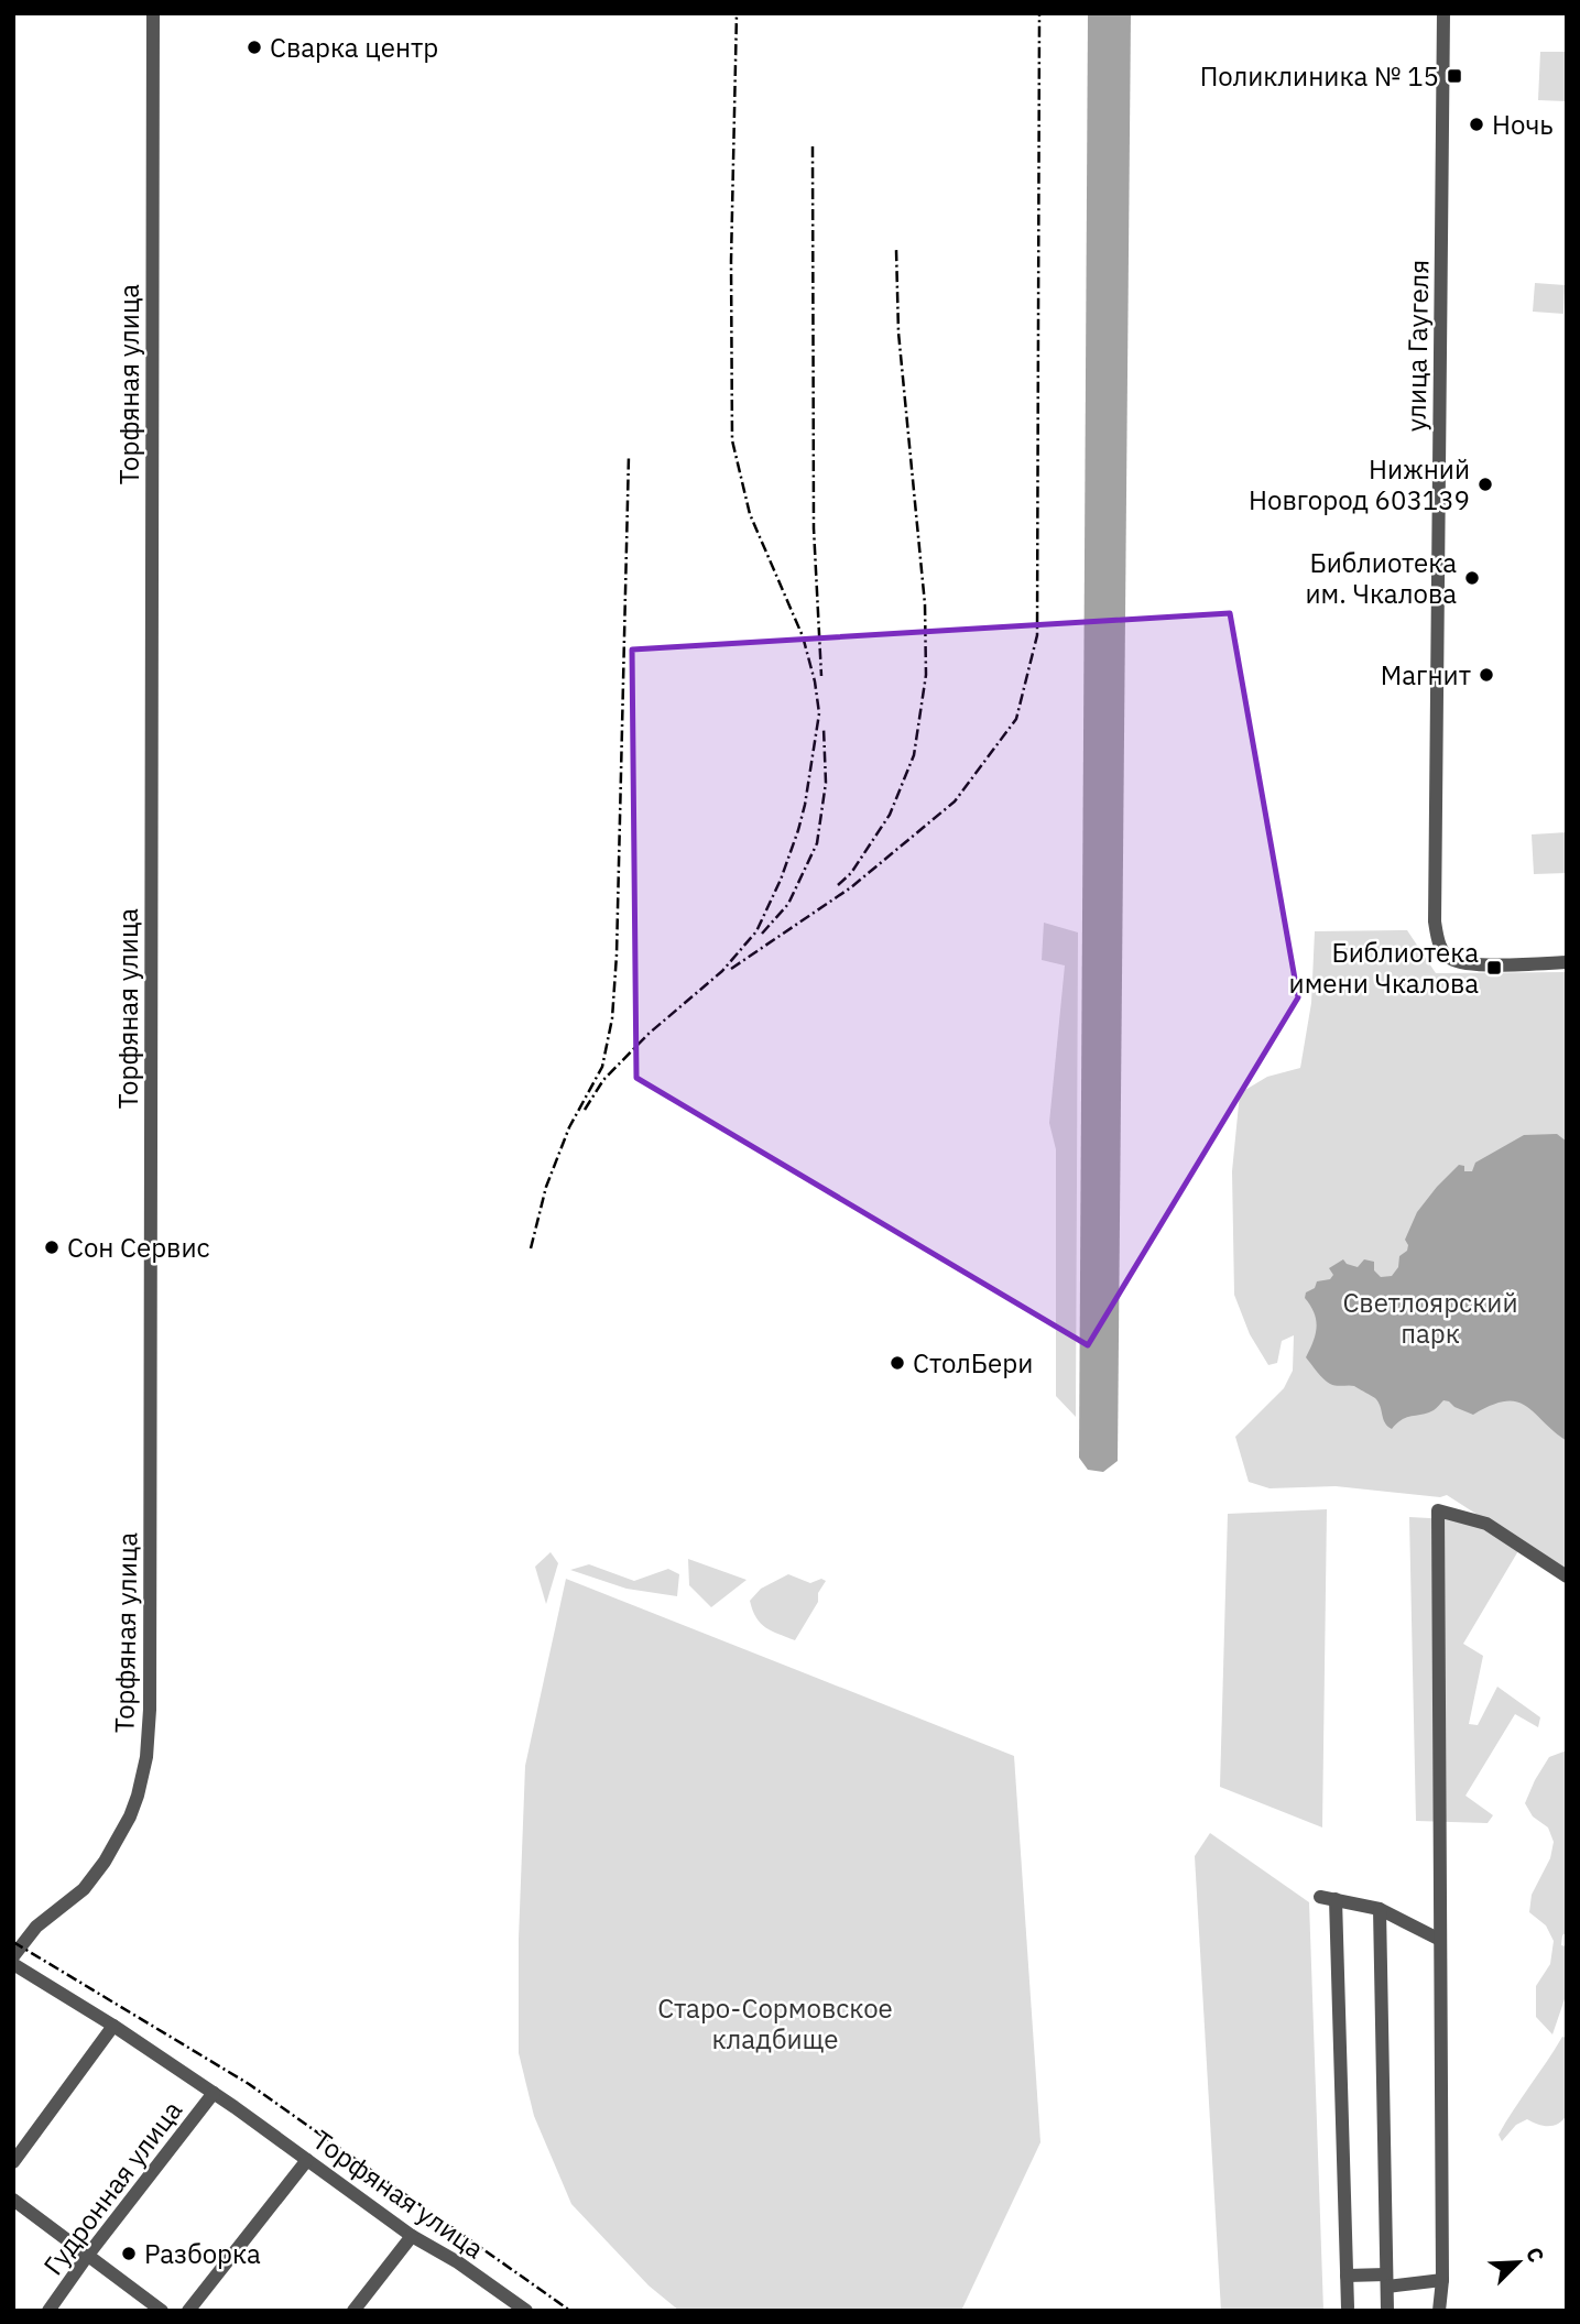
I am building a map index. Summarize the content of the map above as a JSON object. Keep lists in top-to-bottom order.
{
  "streets": {
    "street": ["улица Гаугеля", "Торфяная улица", "Гудронная улица"]
  },
  "crossings": [
    ["Торфяная улица", "Гудронная улица"]
  ],
  "parks": ["Светлоярский парк", "Старо-Сормовское кладбище"],
  "places": {
    "other": [
      "Сварка центр",
      "Ночь",
      "Нижний Новгород 603139",
      "Библиотека им. Чкалова",
      "Магнит",
      "Сон Сервис",
      "СтолБери",
      "Разборка"
    ],
    "transit": ["Поликлиника № 15", "Библиотека имени Чкалова"]
  },
  "north": "top right"
}
